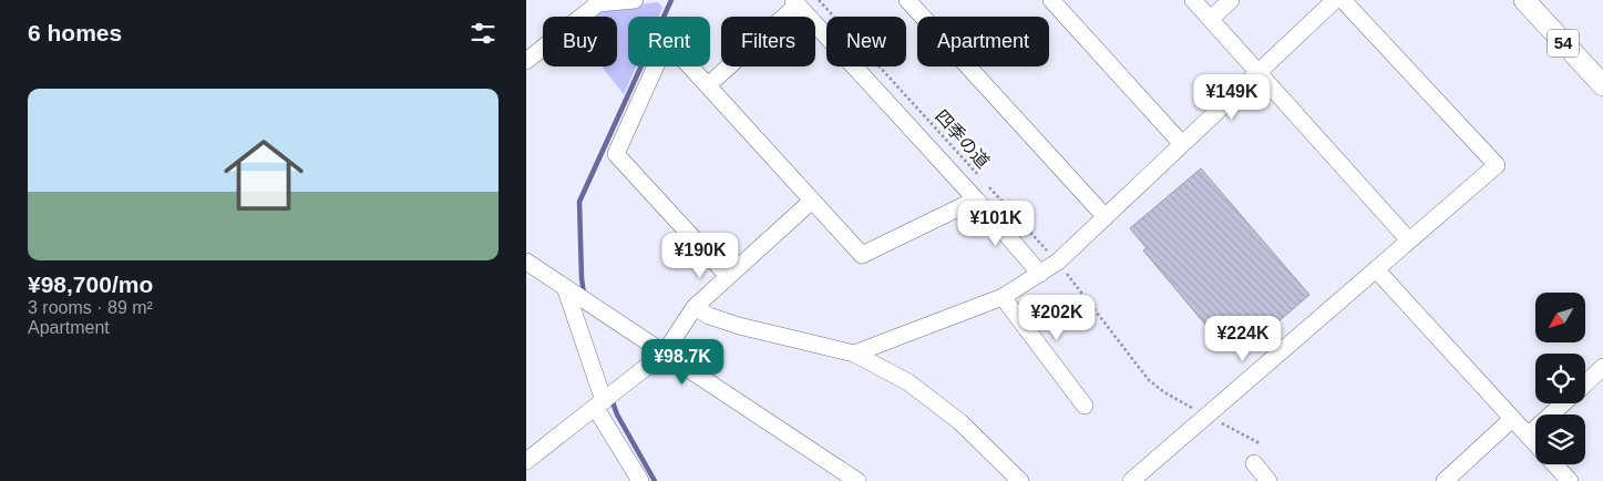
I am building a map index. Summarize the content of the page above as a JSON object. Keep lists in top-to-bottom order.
{
  "streets": {
    "main road": ["54"],
    "path": ["四季の道"]
  },
  "north": "bottom left",
  "page": {
    "heading": "6 homes",
    "chip": [
      "Buy",
      "Rent",
      "Filters",
      "New",
      "Apartment"
    ],
    "list": [
      {
        "name": "¥98,700/mo",
        "note": "3 rooms · 89 m² · Apartment"
      }
    ],
    "price": [
      "¥149K",
      "¥101K",
      "¥190K",
      "¥202K",
      "¥224K",
      "¥98.7K"
    ]
  }
}
